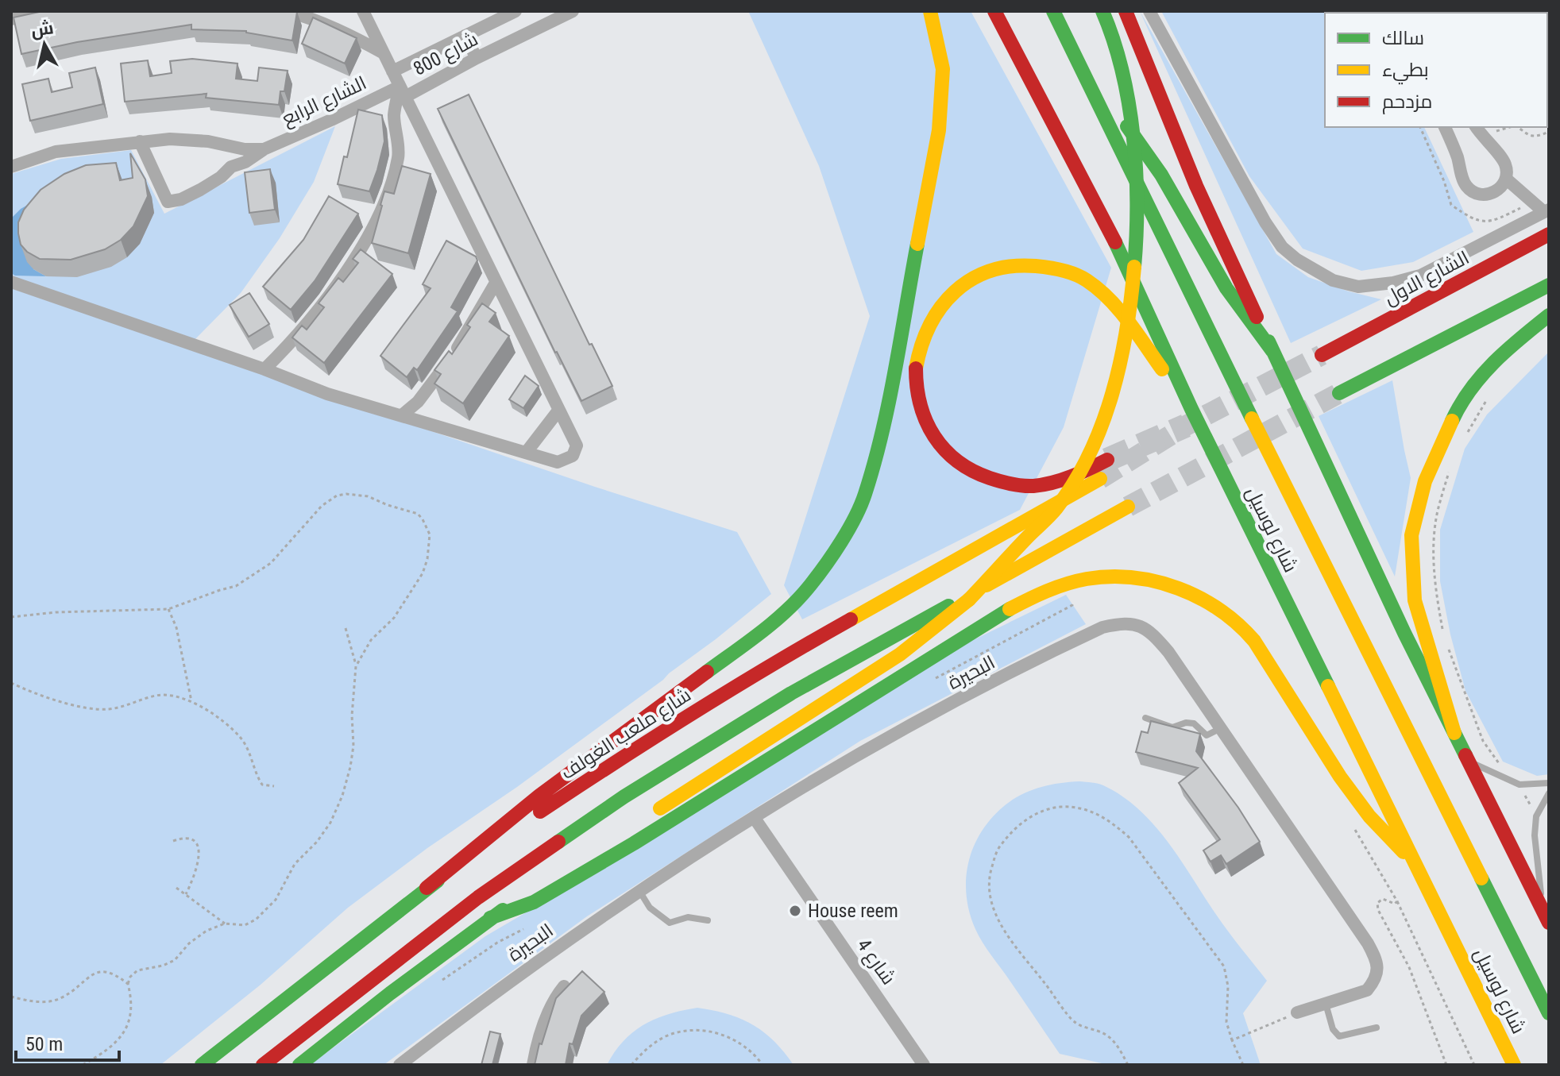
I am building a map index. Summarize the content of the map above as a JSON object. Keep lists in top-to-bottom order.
{
  "streets": {
    "main road": ["الشارع الاول", "شارع لوسيل", "شارع ملعب الغولف"],
    "street": [
      "شارع 800",
      "الشارع الرابع",
      "البحيرة",
      "شارع 4"
    ]
  },
  "crossings": [
    ["شارع 800", "الشارع الرابع"],
    ["البحيرة", "شارع 4"]
  ],
  "places": ["House reem"],
  "legend": ["سالك", "بطيء", "مزدحم"],
  "scale_bar": "50 m",
  "north": "top"
}
